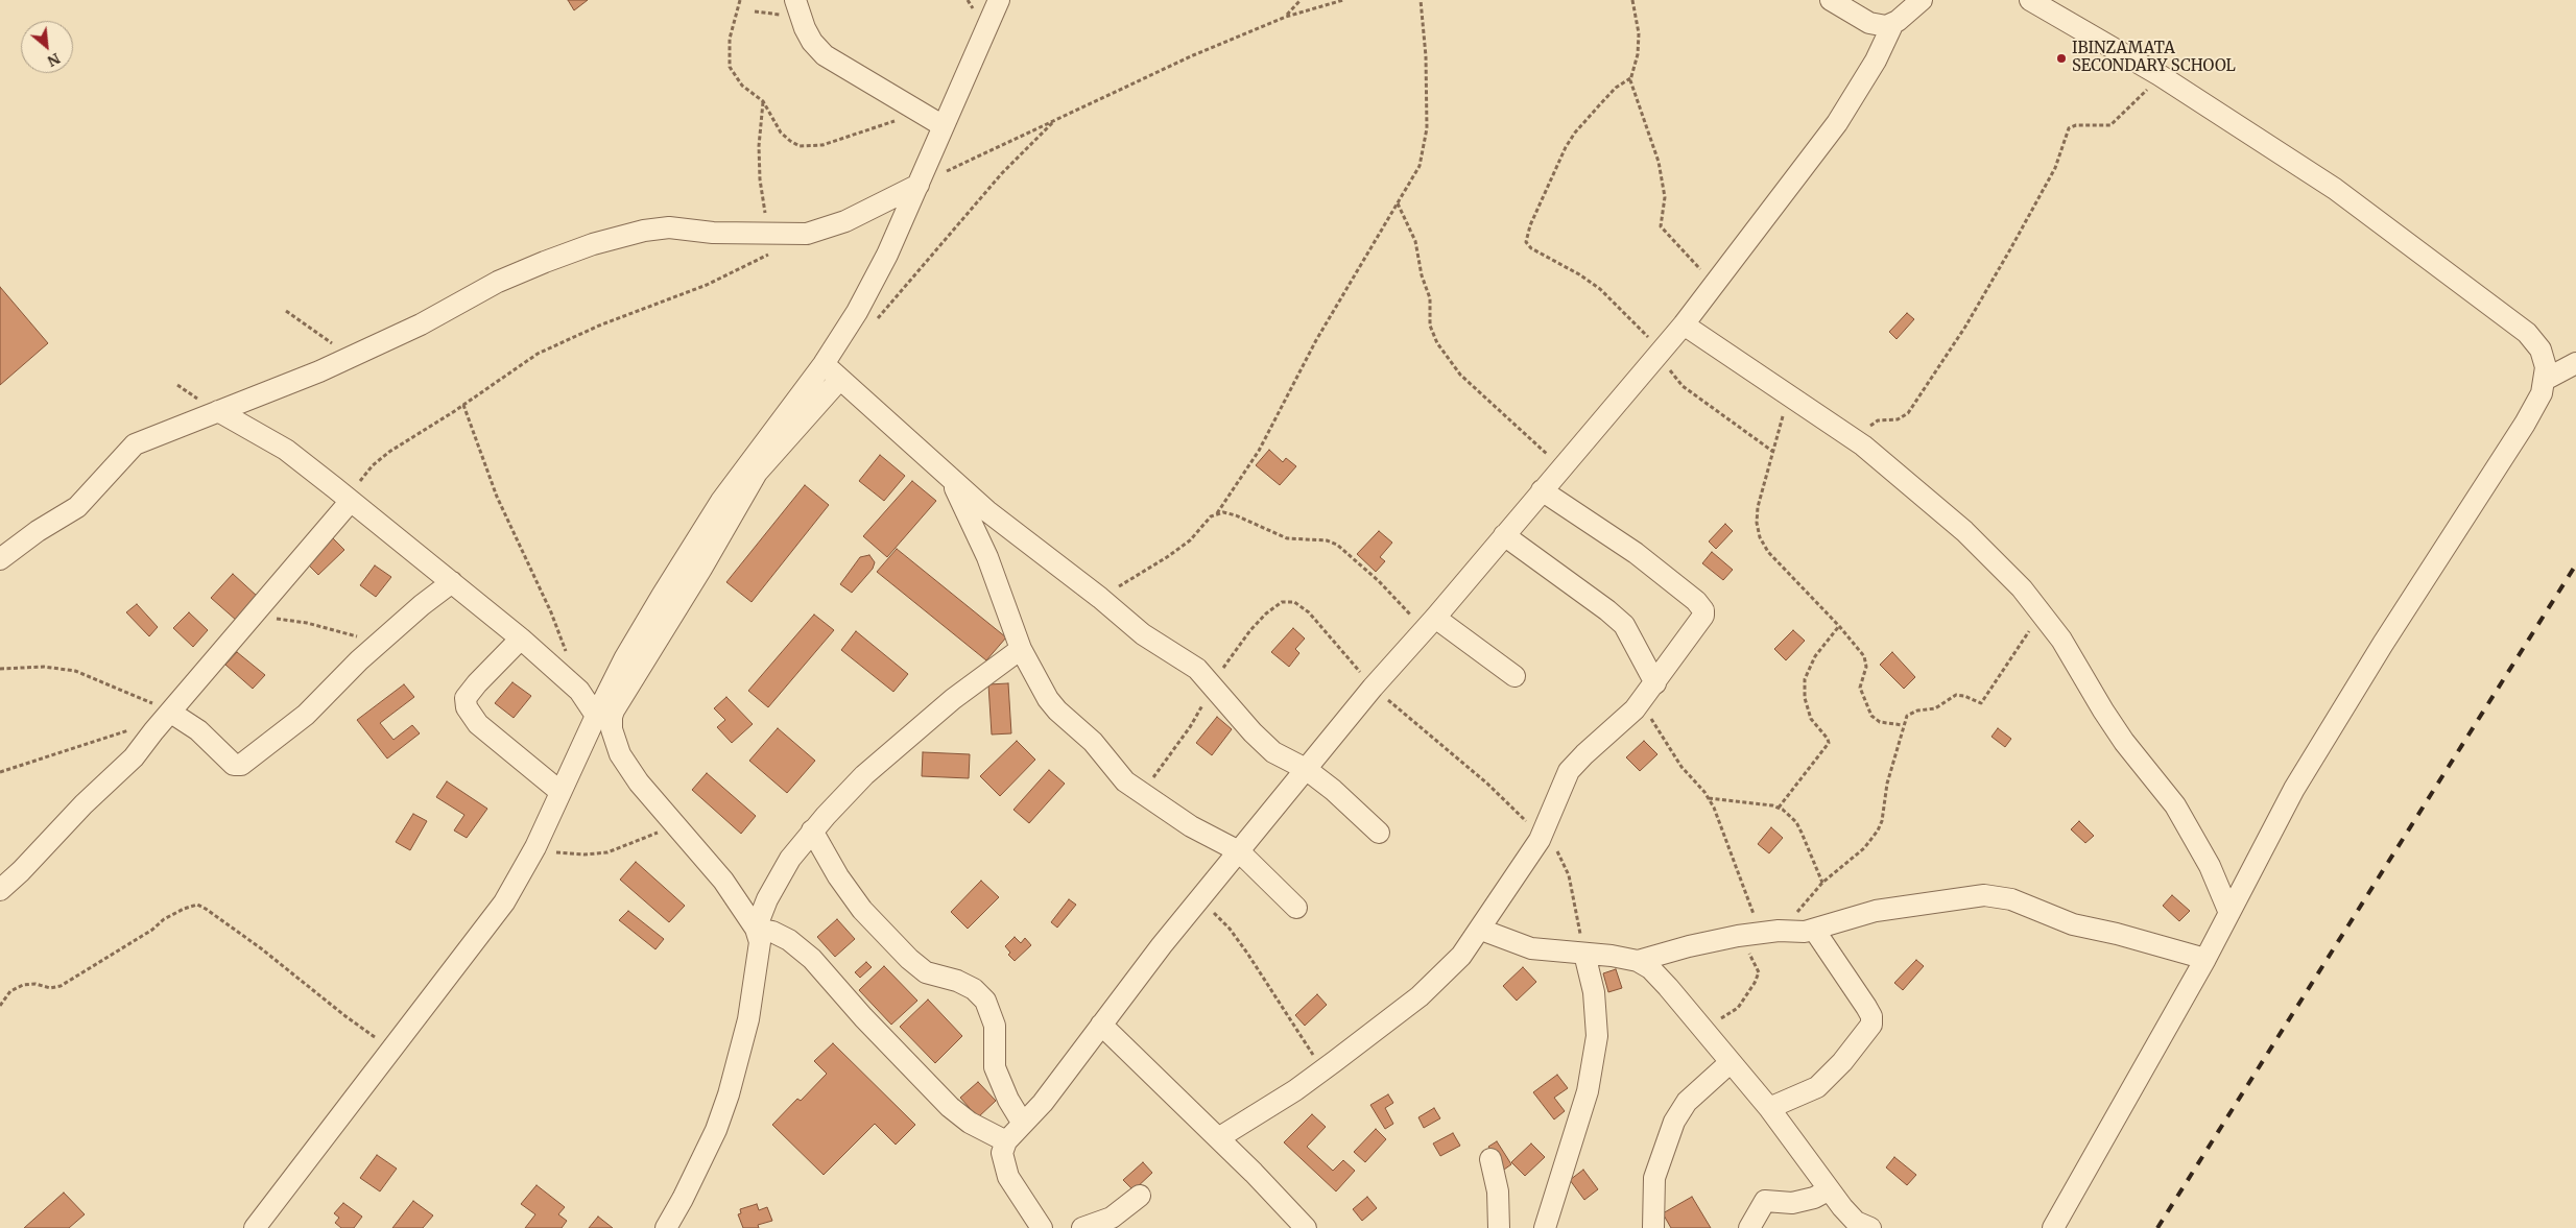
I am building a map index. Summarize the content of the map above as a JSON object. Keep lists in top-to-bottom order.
{
  "places": ["IBINZAMATA SECONDARY SCHOOL"],
  "north": "bottom right"
}
